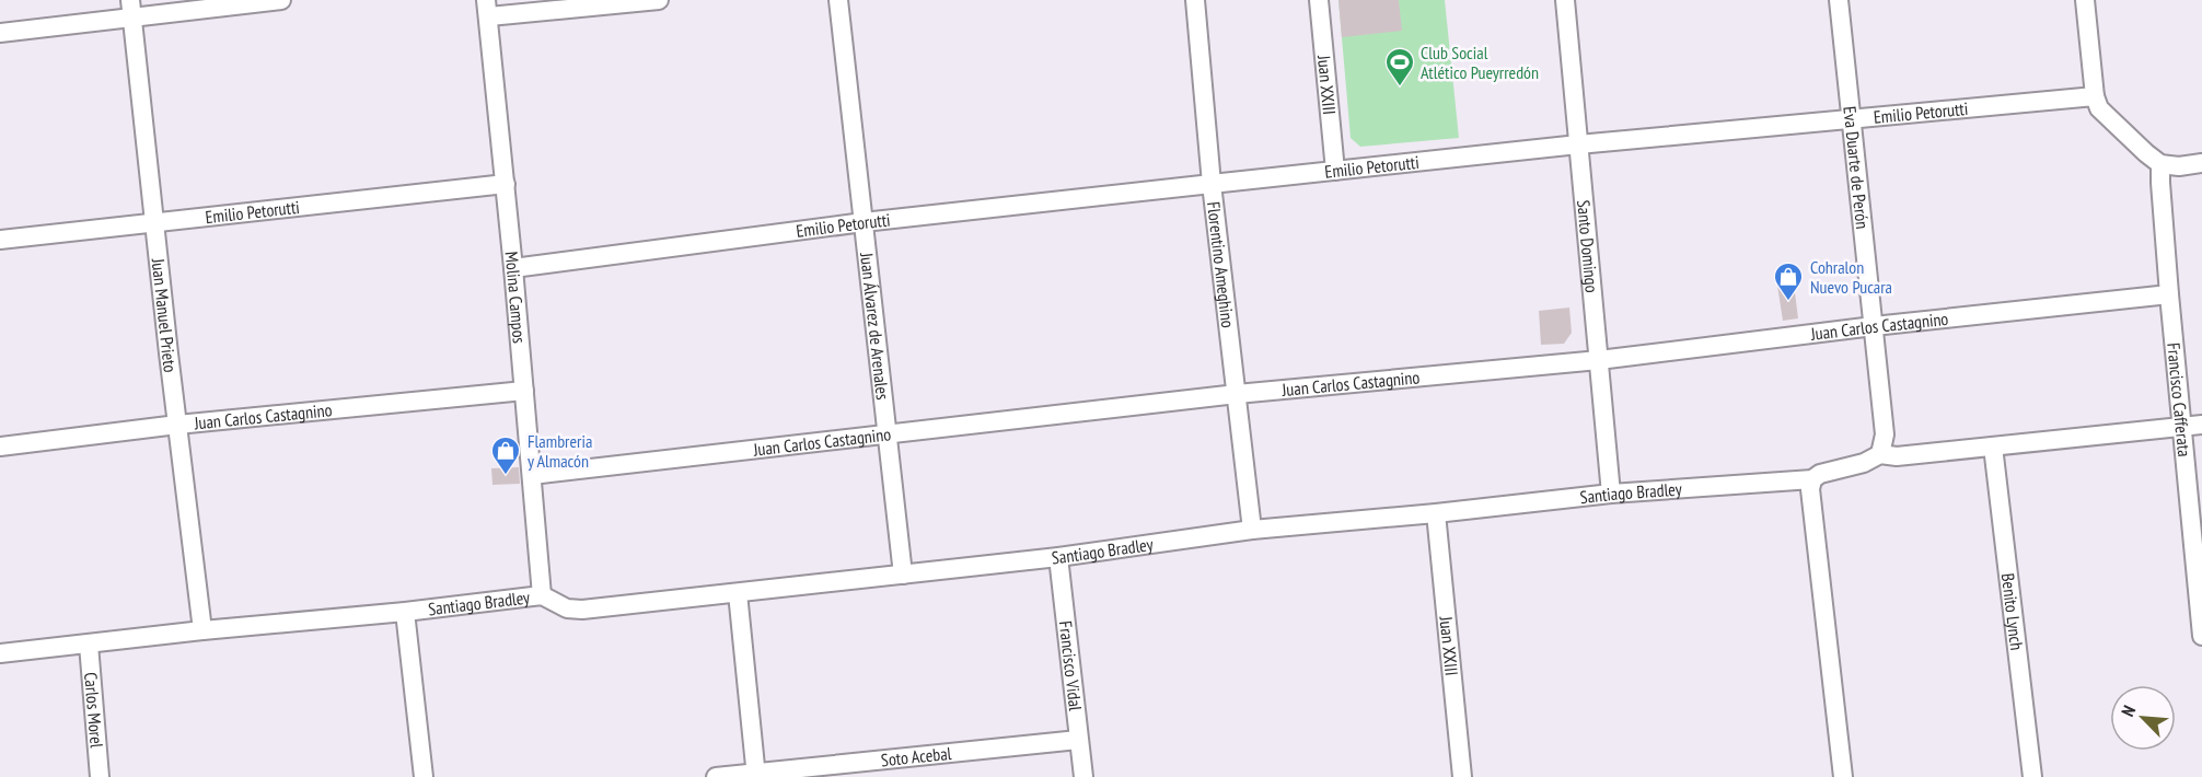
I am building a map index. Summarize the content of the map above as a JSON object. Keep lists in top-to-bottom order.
{
  "streets": {
    "street": [
      "Juan XXIII",
      "Emilio Petorutti",
      "Eva Duarte de Perón",
      "Santo Domingo",
      "Florentino Ameghino",
      "Molina Campos",
      "Juan Manuel Prieto",
      "Juan Carlos Castagnino",
      "Juan Álvarez de Arenales",
      "Francisco Cafferata",
      "Santiago Bradley",
      "Benito Lynch",
      "Francisco Vidal",
      "Carlos Morel",
      "Soto Acebal"
    ]
  },
  "crossings": [
    ["Juan XXIII", "Emilio Petorutti"],
    ["Juan XXIII", "Santiago Bradley"],
    ["Emilio Petorutti", "Eva Duarte de Perón"],
    ["Emilio Petorutti", "Santo Domingo"],
    ["Emilio Petorutti", "Florentino Ameghino"],
    ["Emilio Petorutti", "Molina Campos"],
    ["Emilio Petorutti", "Juan Manuel Prieto"],
    ["Emilio Petorutti", "Juan Álvarez de Arenales"],
    ["Eva Duarte de Perón", "Juan Carlos Castagnino"],
    ["Eva Duarte de Perón", "Santiago Bradley"],
    ["Santo Domingo", "Juan Carlos Castagnino"],
    ["Santo Domingo", "Santiago Bradley"],
    ["Florentino Ameghino", "Juan Carlos Castagnino"],
    ["Florentino Ameghino", "Santiago Bradley"],
    ["Molina Campos", "Juan Carlos Castagnino"],
    ["Molina Campos", "Santiago Bradley"],
    ["Juan Manuel Prieto", "Juan Carlos Castagnino"],
    ["Juan Manuel Prieto", "Santiago Bradley"],
    ["Juan Carlos Castagnino", "Juan Álvarez de Arenales"],
    ["Juan Carlos Castagnino", "Francisco Cafferata"],
    ["Juan Álvarez de Arenales", "Santiago Bradley"],
    ["Francisco Cafferata", "Santiago Bradley"],
    ["Santiago Bradley", "Benito Lynch"],
    ["Santiago Bradley", "Francisco Vidal"],
    ["Santiago Bradley", "Carlos Morel"],
    ["Francisco Vidal", "Soto Acebal"]
  ],
  "places": {
    "sports": ["Club Social Atlético Pueyrredón"],
    "shop": ["Cohralon Nuevo Pucara", "Flambreria y Almacón"]
  },
  "north": "top left"
}
